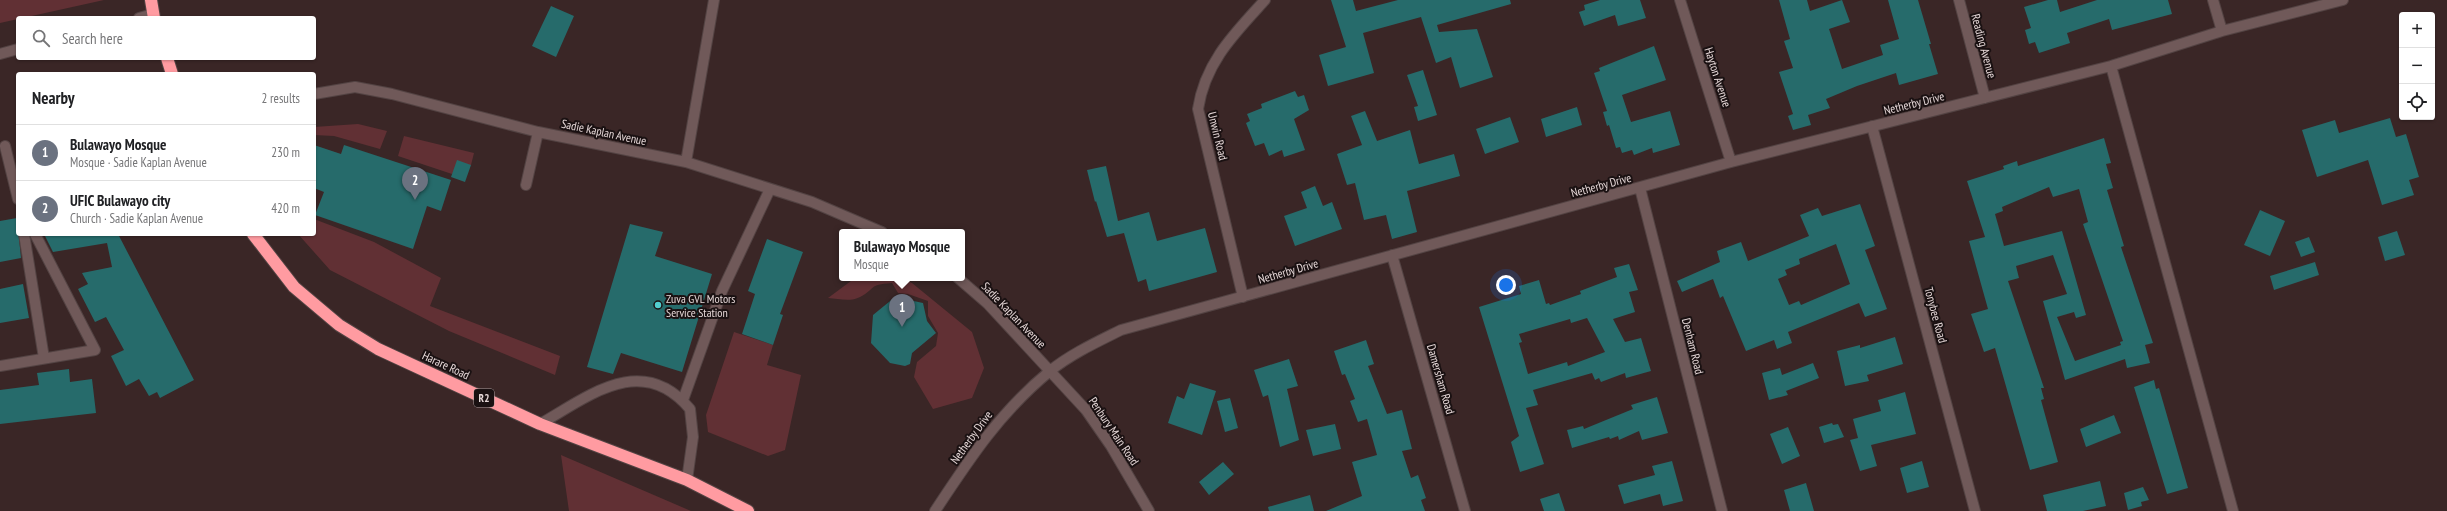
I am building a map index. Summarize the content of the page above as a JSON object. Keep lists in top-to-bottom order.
{
  "streets": {
    "highway": ["Harare Road", "R2"],
    "street": [
      "Reading Avenue",
      "Hayton Avenue",
      "Netherby Drive",
      "Sadie Kaplan Avenue",
      "Unwin Road",
      "Tonybee Road",
      "Denham Road",
      "Damersham Road",
      "Penbury Main Road"
    ]
  },
  "crossings": [
    ["Reading Avenue", "Netherby Drive"],
    ["Hayton Avenue", "Netherby Drive"],
    ["Netherby Drive", "Sadie Kaplan Avenue"],
    ["Netherby Drive", "Unwin Road"],
    ["Netherby Drive", "Tonybee Road"],
    ["Netherby Drive", "Denham Road"],
    ["Netherby Drive", "Damersham Road"],
    ["Netherby Drive", "Penbury Main Road"],
    ["Sadie Kaplan Avenue", "Penbury Main Road"]
  ],
  "places": ["Zuva GVL Motors Service Station"],
  "page": {
    "map_buttons": ["+", "−"],
    "search": "Search here",
    "heading": ["Nearby", "2 results"],
    "list": [
      {
        "mark": "1",
        "name": "Bulawayo Mosque",
        "note": "Mosque · Sadie Kaplan Avenue",
        "value": "230 m"
      },
      {
        "mark": "2",
        "name": "UFIC Bulawayo city",
        "note": "Church · Sadie Kaplan Avenue",
        "value": "420 m"
      }
    ],
    "pins": ["2", "1"],
    "popup": ["Bulawayo Mosque", "Mosque"]
  }
}
